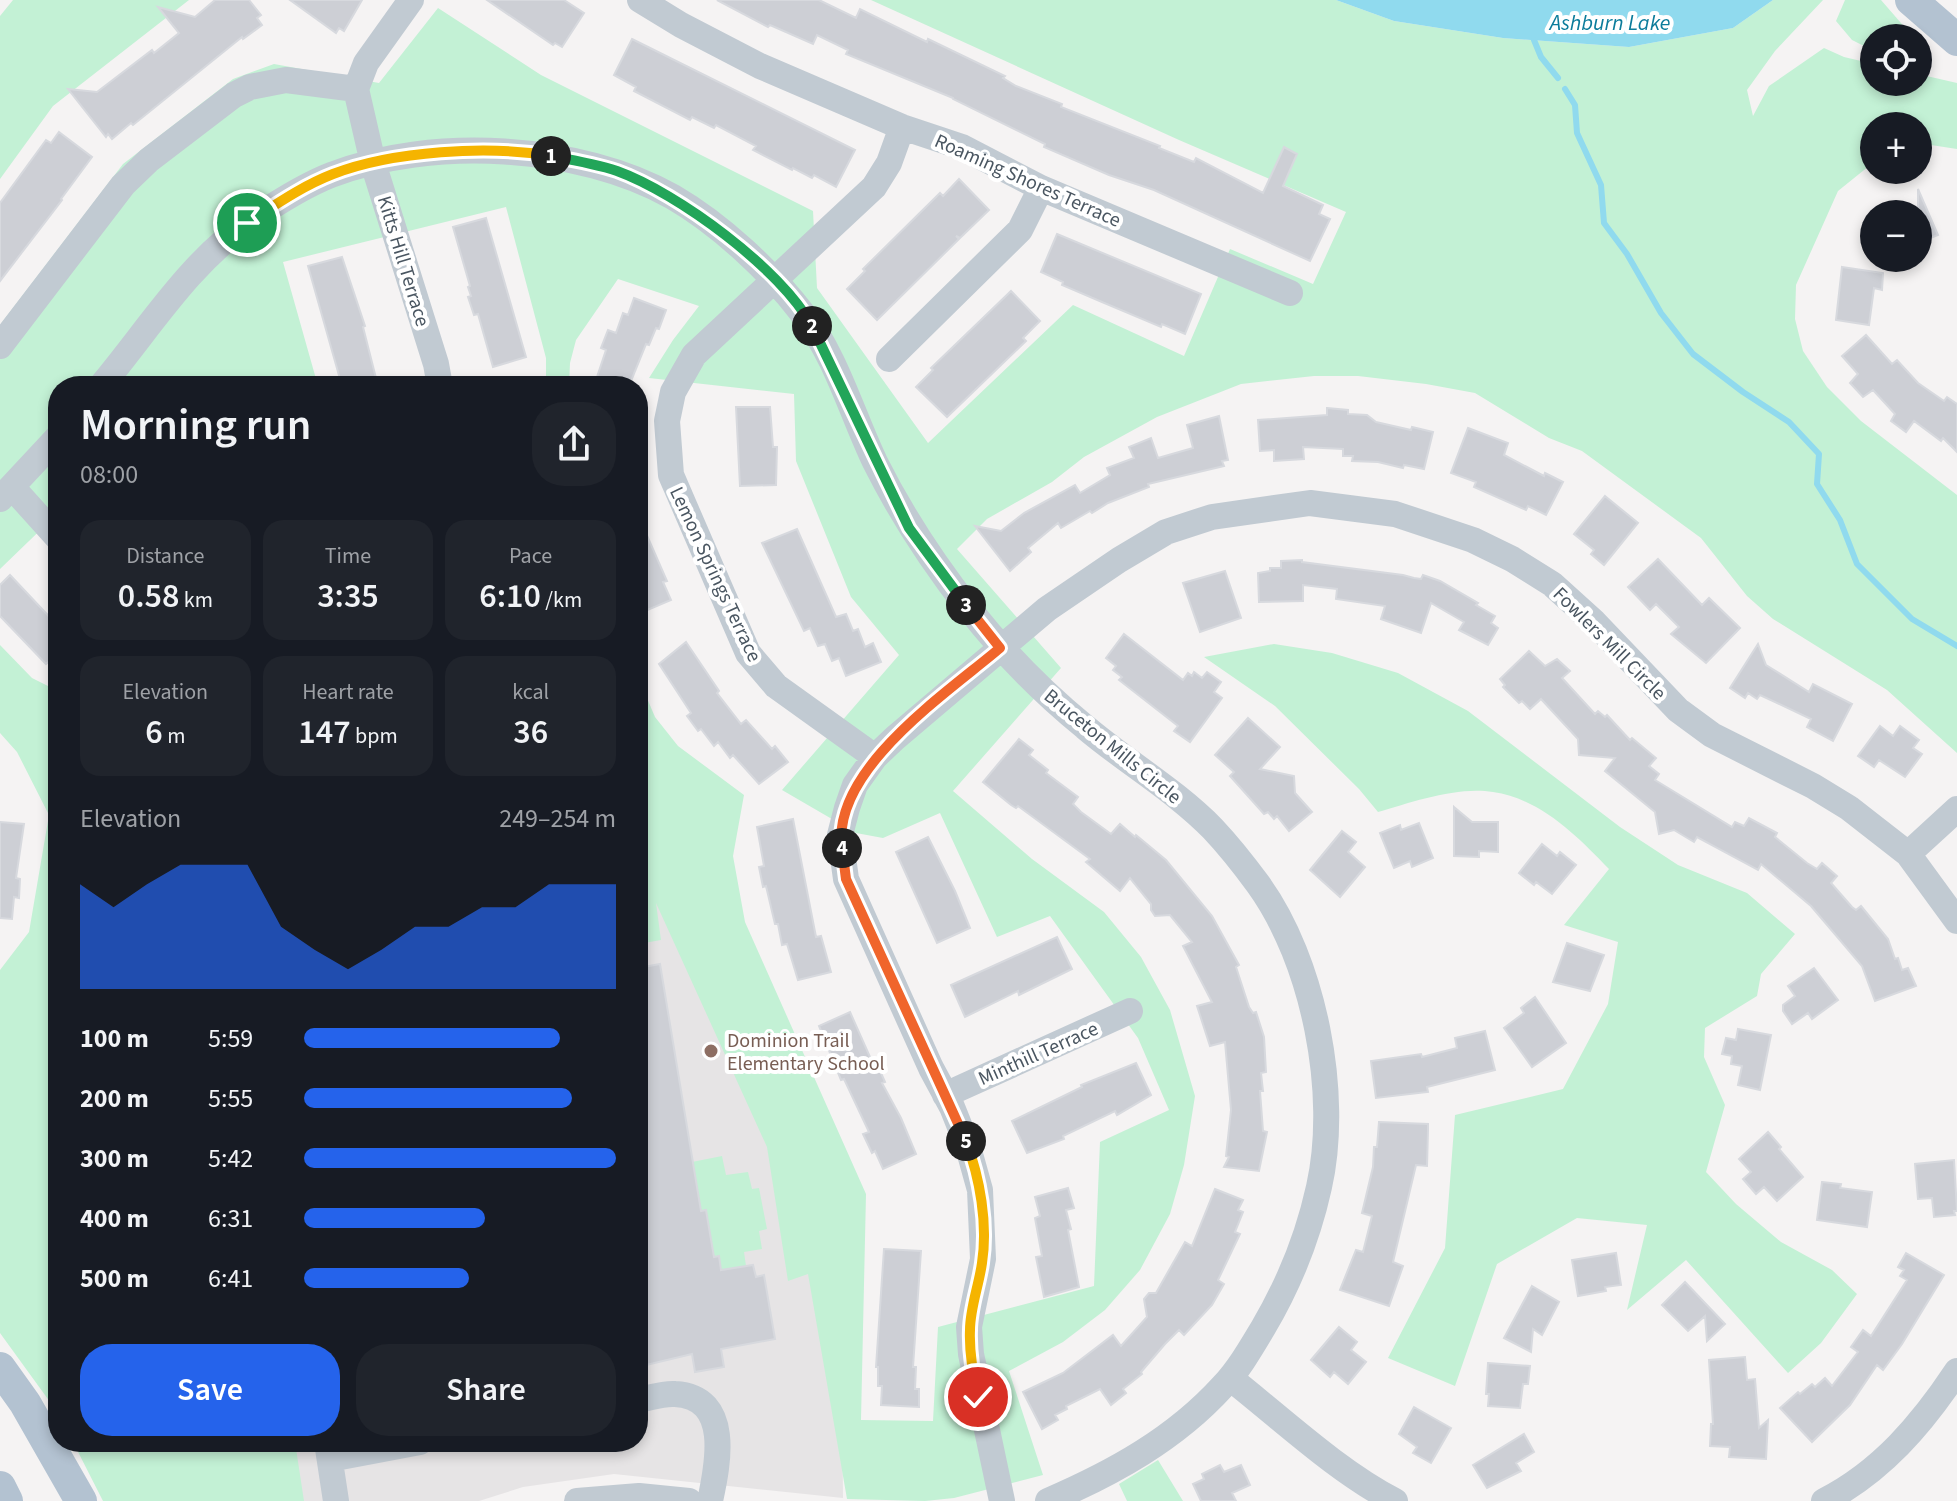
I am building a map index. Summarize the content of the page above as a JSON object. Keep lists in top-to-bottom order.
{
  "streets": {
    "street": [
      "Roaming Shores Terrace",
      "Kitts Hill Terrace",
      "Lemon Springs Terrace",
      "Fowlers Mill Circle",
      "Bruceton Mills Circle",
      "Minthill Terrace"
    ]
  },
  "crossings": [
    ["Roaming Shores Terrace", "Lemon Springs Terrace"],
    ["Kitts Hill Terrace", "Bruceton Mills Circle"],
    ["Lemon Springs Terrace", "Fowlers Mill Circle"],
    ["Lemon Springs Terrace", "Bruceton Mills Circle"],
    ["Fowlers Mill Circle", "Bruceton Mills Circle"],
    ["Fowlers Mill Circle", "Minthill Terrace"]
  ],
  "water": ["Ashburn Lake"],
  "places": ["Dominion Trail Elementary School"],
  "page": {
    "map_buttons": ["+", "−"],
    "pins": [
      "1",
      "2",
      "3",
      "4",
      "5"
    ],
    "heading": ["Morning run", "08:00"],
    "stats": [
      ["Distance", "0.58 km"],
      ["Time", "3:35"],
      ["Pace", "6:10 /km"],
      ["Elevation", "6 m"],
      ["Heart rate", "147 bpm"],
      ["kcal", "36"]
    ],
    "chart": ["Elevation", "249–254 m"],
    "list": [
      {
        "name": "100 m",
        "note": "5:59"
      },
      {
        "name": "200 m",
        "note": "5:55"
      },
      {
        "name": "300 m",
        "note": "5:42"
      },
      {
        "name": "400 m",
        "note": "6:31"
      },
      {
        "name": "500 m",
        "note": "6:41"
      }
    ],
    "buttons": ["Save", "Share"]
  }
}
